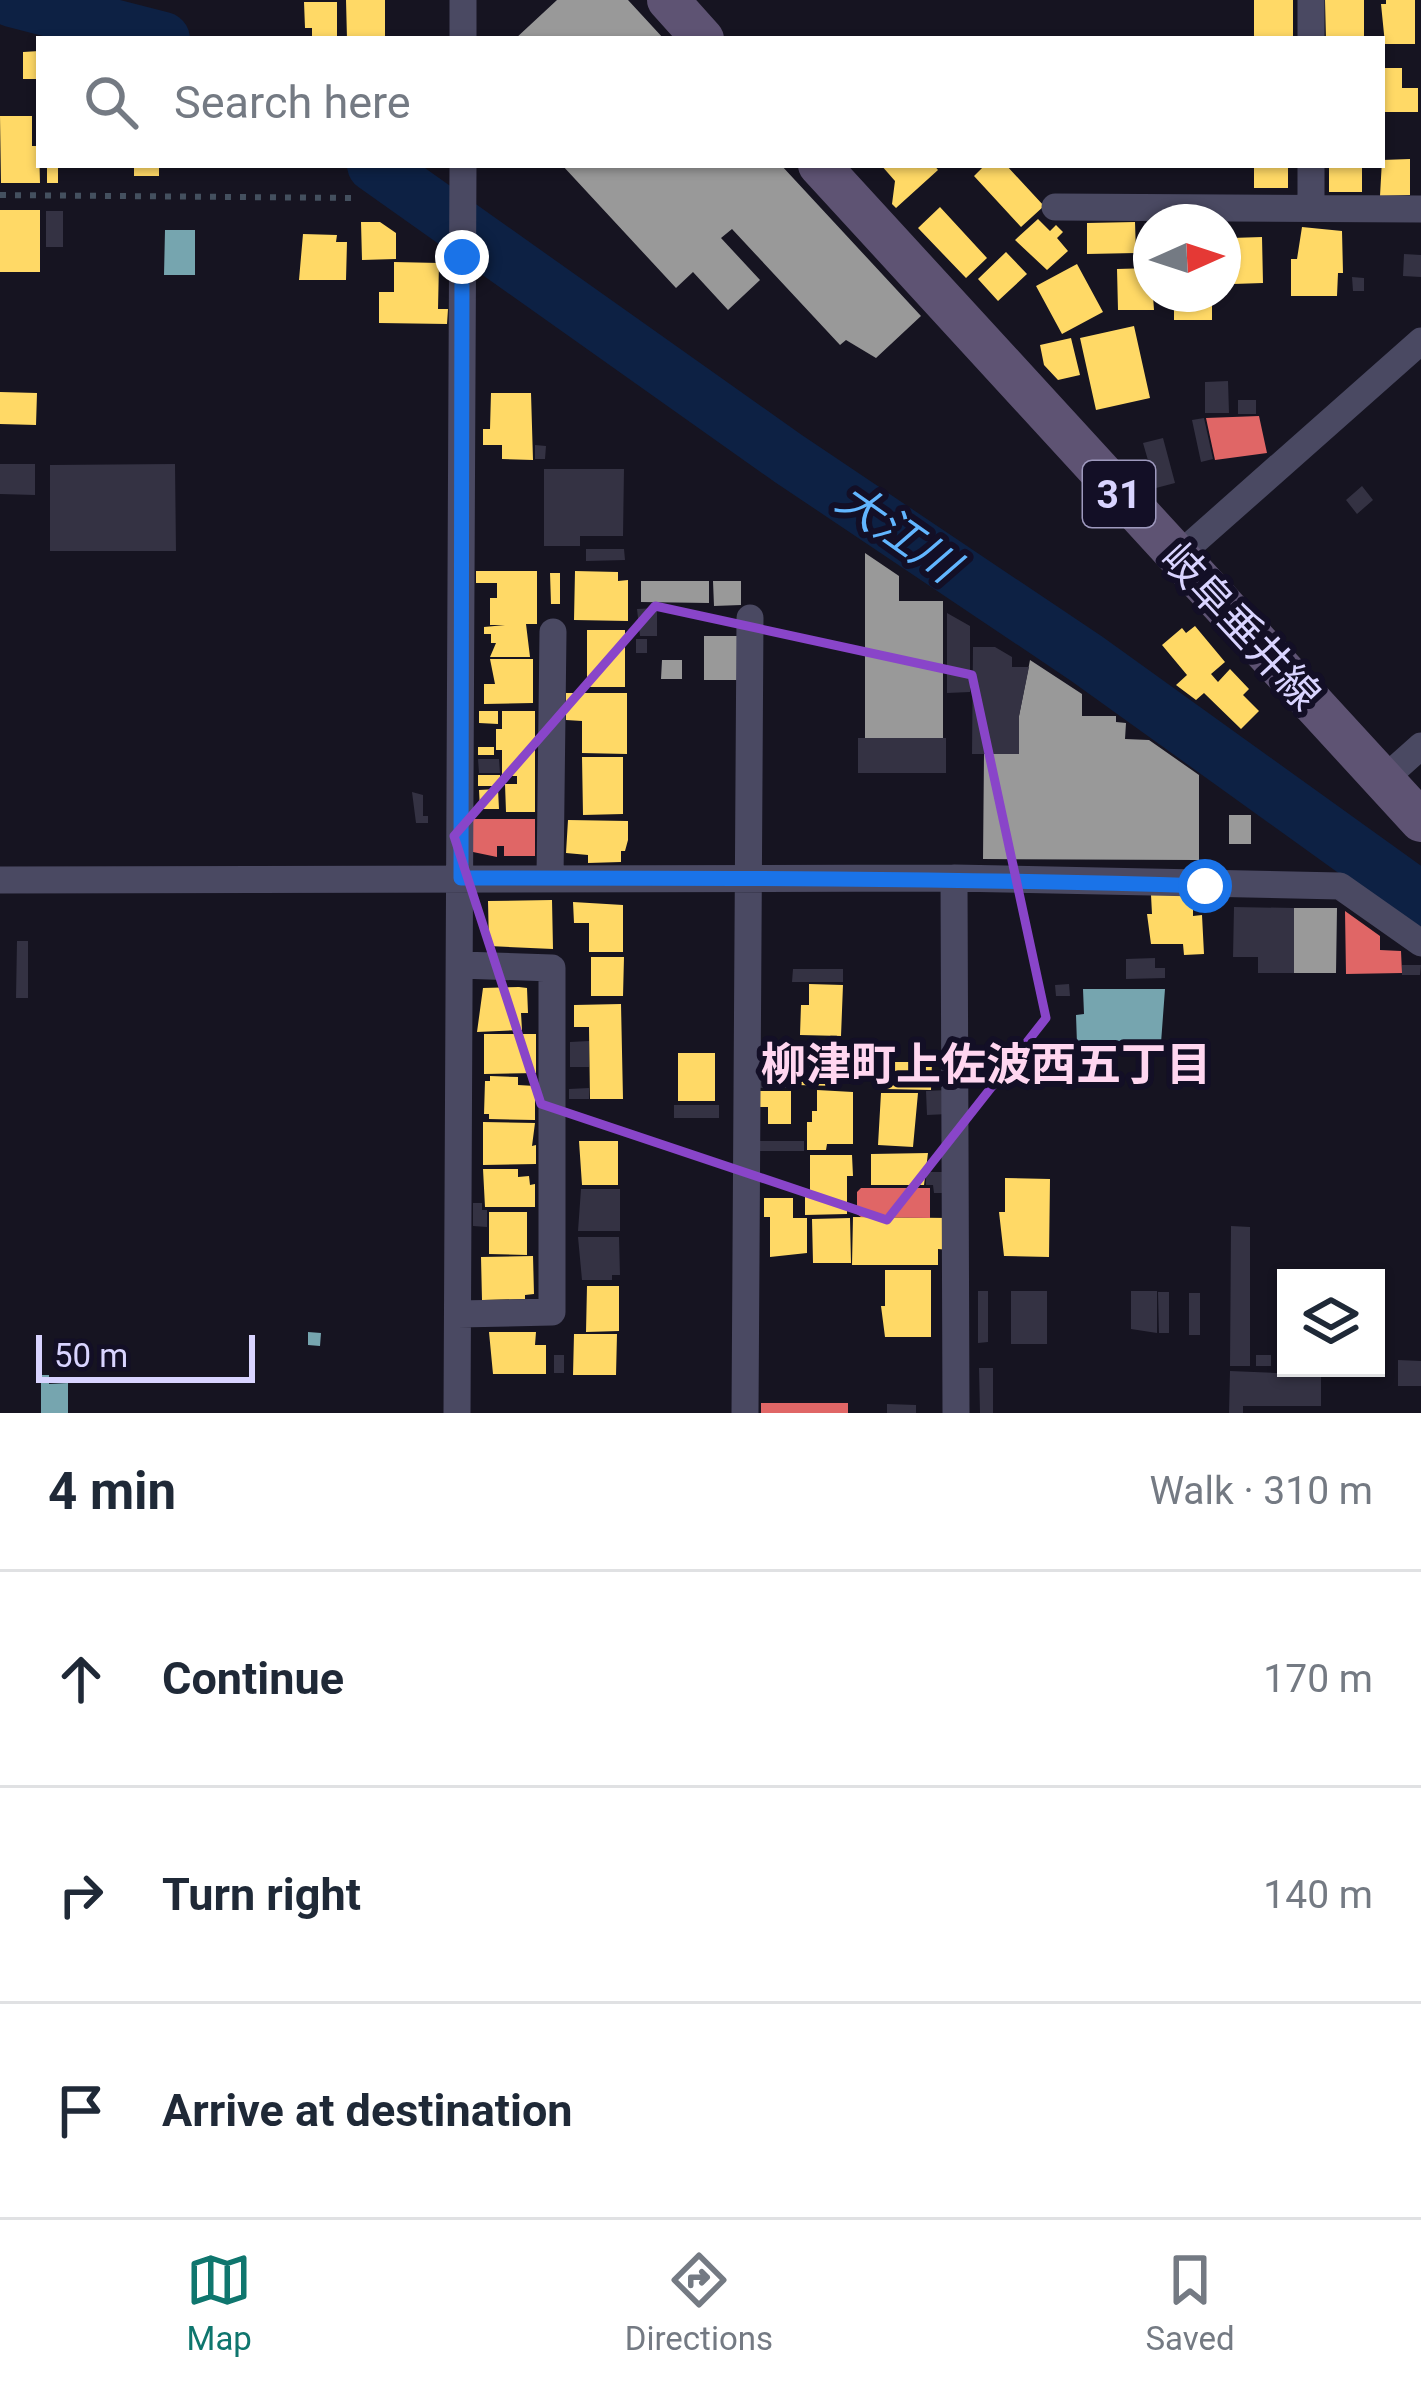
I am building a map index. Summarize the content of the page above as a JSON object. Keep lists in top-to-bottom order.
{
  "streets": {
    "main road": ["31", "岐阜垂井線"]
  },
  "districts": ["柳津町上佐波西五丁目"],
  "water": ["大江川"],
  "scale_bar": "50 m",
  "north": "right",
  "page": {
    "search": "Search here",
    "scale": "50 m",
    "heading": ["4 min", "Walk · 310 m"],
    "list": [
      ["Continue", "170 m"],
      ["Turn right", "140 m"],
      "Arrive at destination"
    ],
    "nav": ["Map", "Directions", "Saved"]
  }
}
